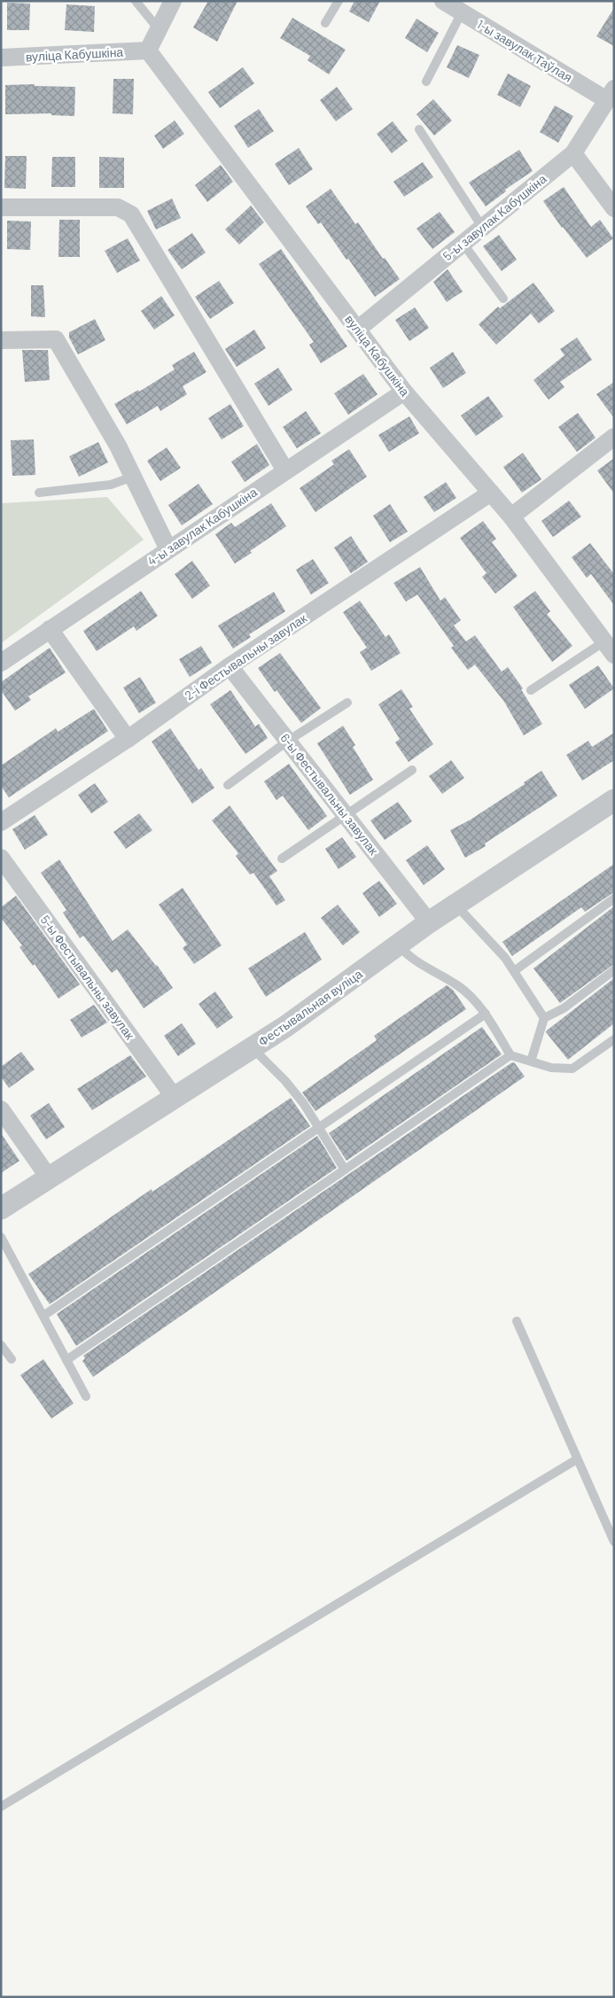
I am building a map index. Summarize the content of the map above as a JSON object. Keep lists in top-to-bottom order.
{
  "streets": {
    "street": [
      "1-ы завулак Таўлая",
      "вуліца Кабушкіна",
      "5-ы завулак Кабушкіна",
      "4-ы завулак Кабушкіна",
      "2-і Фестывальны завулак",
      "6-ы Фестывальны завулак",
      "5-ы Фестывальны завулак",
      "Фестывальная вуліца"
    ]
  },
  "crossings": [
    ["1-ы завулак Таўлая", "5-ы завулак Кабушкіна"],
    ["вуліца Кабушкіна", "5-ы завулак Кабушкіна"],
    ["вуліца Кабушкіна", "4-ы завулак Кабушкіна"],
    ["вуліца Кабушкіна", "2-і Фестывальны завулак"],
    ["2-і Фестывальны завулак", "6-ы Фестывальны завулак"],
    ["6-ы Фестывальны завулак", "Фестывальная вуліца"],
    ["5-ы Фестывальны завулак", "Фестывальная вуліца"]
  ]
}
